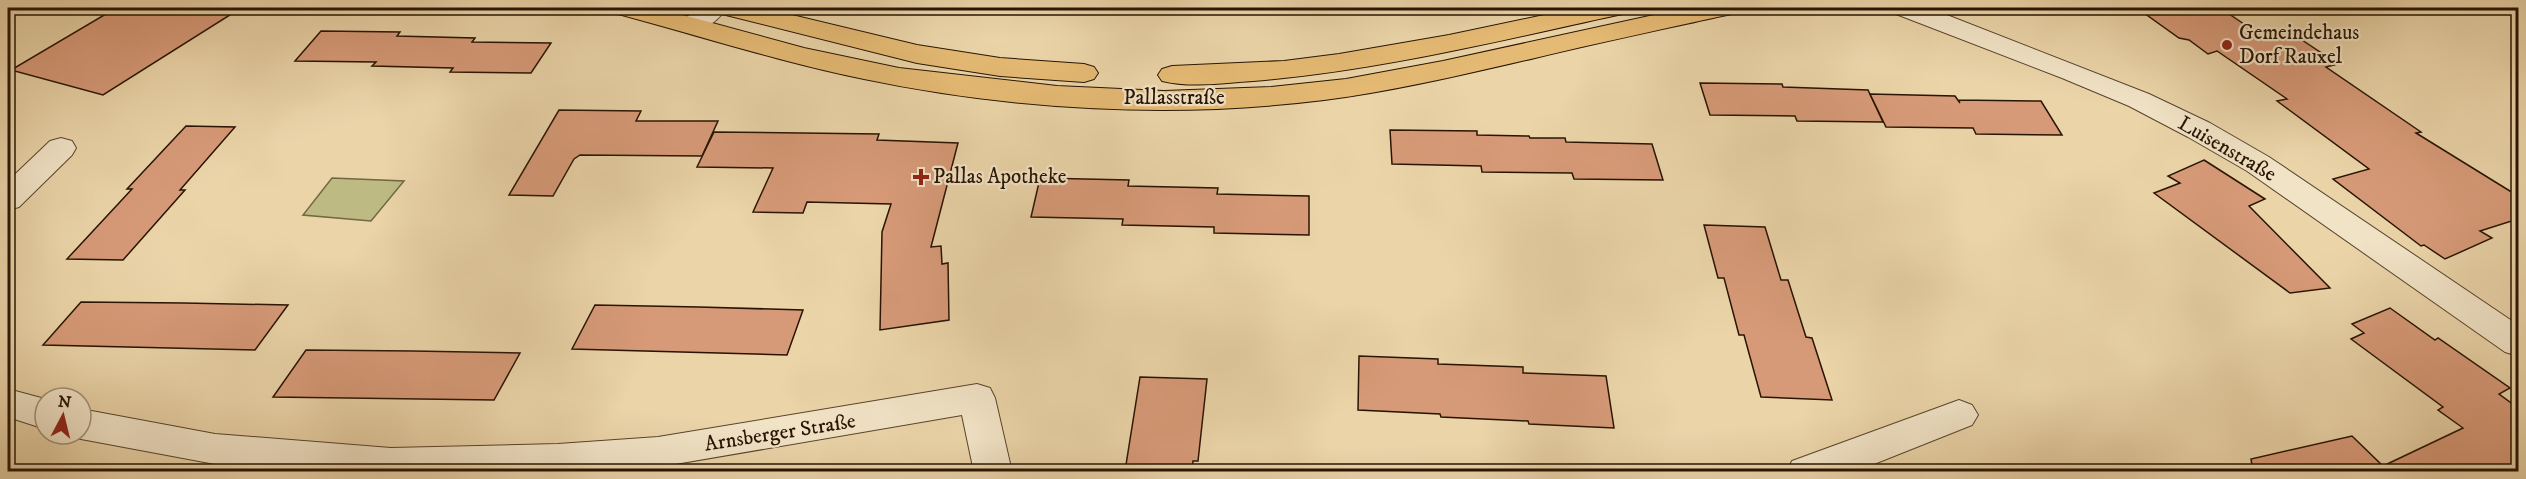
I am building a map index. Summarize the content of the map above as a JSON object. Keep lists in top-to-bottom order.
{
  "streets": {
    "main road": ["Pallasstraße"],
    "street": ["Luisenstraße", "Arnsberger Straße"]
  },
  "places": {
    "other": ["Gemeindehaus Dorf Rauxel"],
    "health": ["Pallas Apotheke"]
  },
  "north": "top"
}
